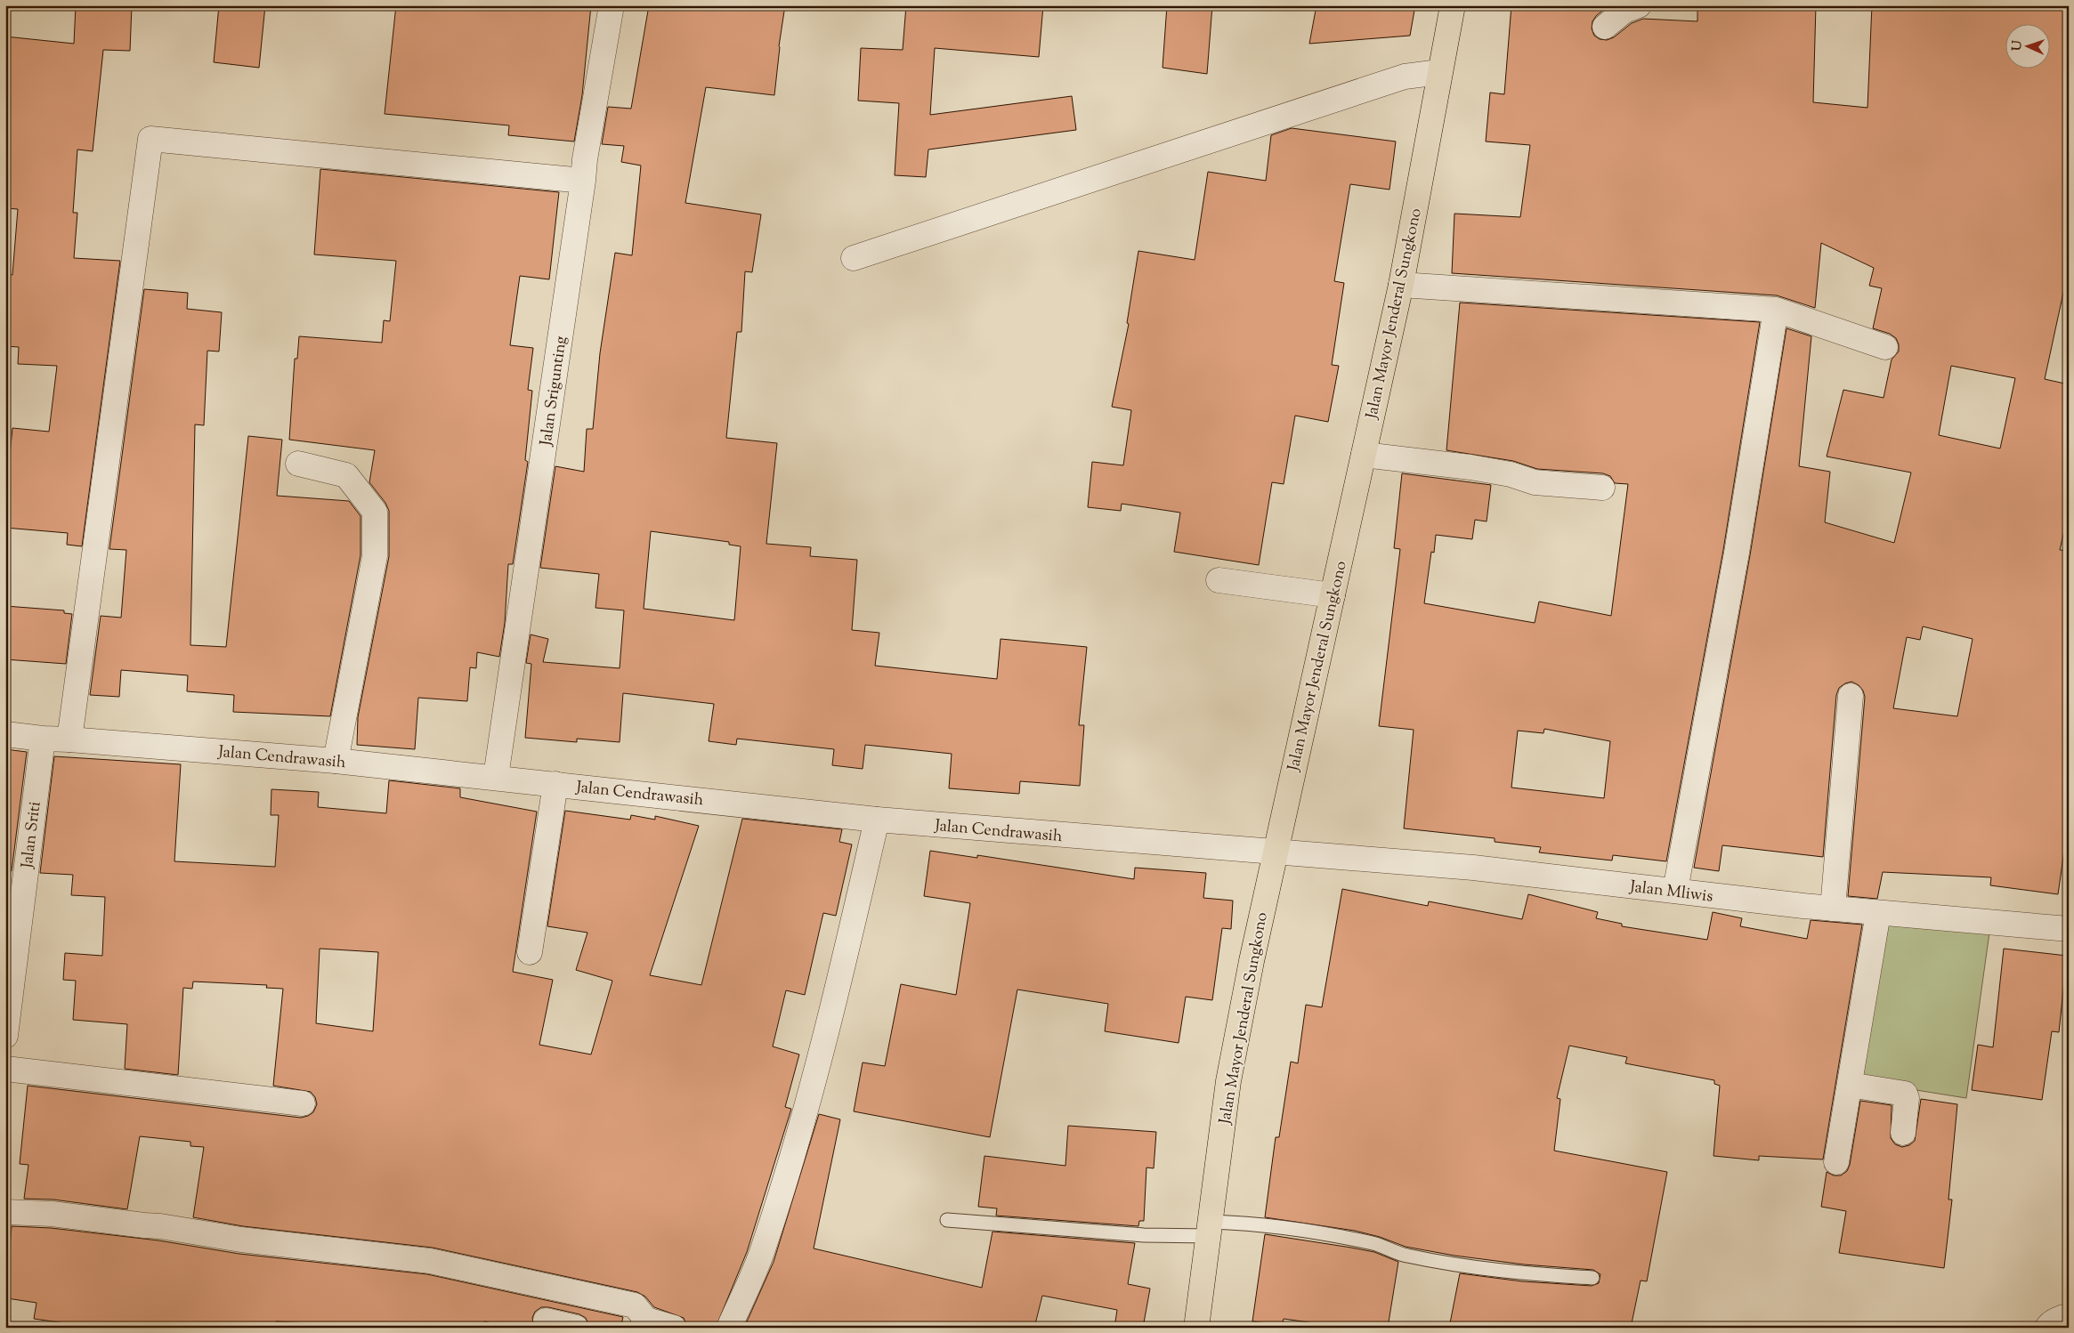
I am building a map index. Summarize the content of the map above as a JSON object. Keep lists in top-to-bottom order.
{
  "streets": {
    "highway": ["Jalan Mayor Jenderal Sungkono"],
    "street": [
      "Jalan Srigunting",
      "Jalan Cendrawasih",
      "Jalan Sriti",
      "Jalan Mliwis"
    ]
  },
  "crossings": [
    ["Jalan Mayor Jenderal Sungkono", "Jalan Cendrawasih"],
    ["Jalan Mayor Jenderal Sungkono", "Jalan Mliwis"],
    ["Jalan Srigunting", "Jalan Cendrawasih"],
    ["Jalan Cendrawasih", "Jalan Sriti"],
    ["Jalan Cendrawasih", "Jalan Mliwis"]
  ],
  "north": "left"
}
